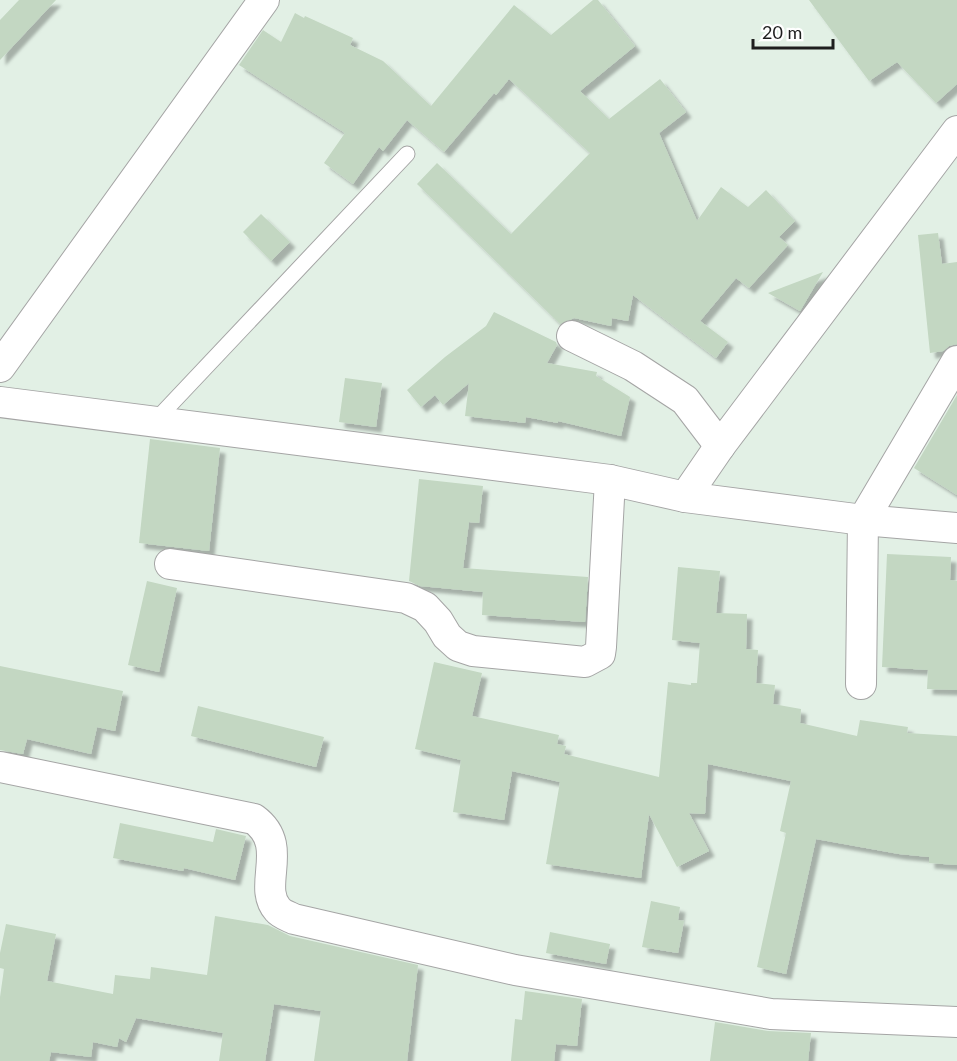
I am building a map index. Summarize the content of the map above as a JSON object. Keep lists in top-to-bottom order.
{
  "scale_bar": "20 m"
}
